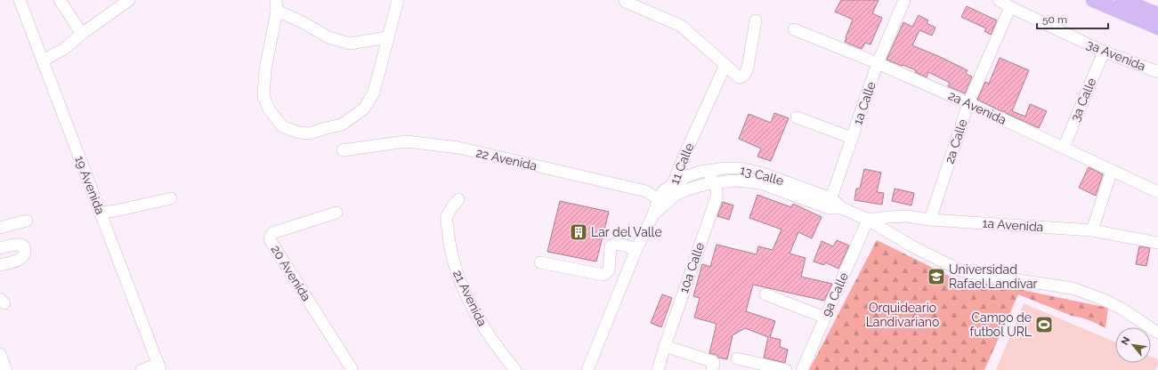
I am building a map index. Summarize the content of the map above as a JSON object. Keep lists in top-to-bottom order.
{
  "streets": {
    "street": [
      "3a Avenida",
      "3a Calle",
      "1a Calle",
      "2a Avenida",
      "2a Calle",
      "22 Avenida",
      "11 Calle",
      "13 Calle",
      "19 Avenida",
      "1a Avenida",
      "10a Calle",
      "20 Avenida",
      "9a Calle",
      "21 Avenida"
    ]
  },
  "crossings": [
    ["3a Avenida", "3a Calle"],
    ["3a Avenida", "2a Calle"],
    ["3a Calle", "2a Avenida"],
    ["1a Calle", "2a Avenida"],
    ["1a Calle", "13 Calle"],
    ["2a Avenida", "2a Calle"],
    ["2a Calle", "1a Avenida"],
    ["22 Avenida", "13 Calle"],
    ["11 Calle", "13 Calle"],
    ["13 Calle", "1a Avenida"],
    ["13 Calle", "10a Calle"],
    ["13 Calle", "9a Calle"],
    ["1a Avenida", "9a Calle"]
  ],
  "parks": ["Orquideario Landivariano"],
  "places": {
    "building": ["Lar del Valle"],
    "school or university": ["Universidad Rafael Landívar"],
    "sports": ["Campo de futbol URL"]
  },
  "scale_bar": "50 m",
  "north": "top left"
}
